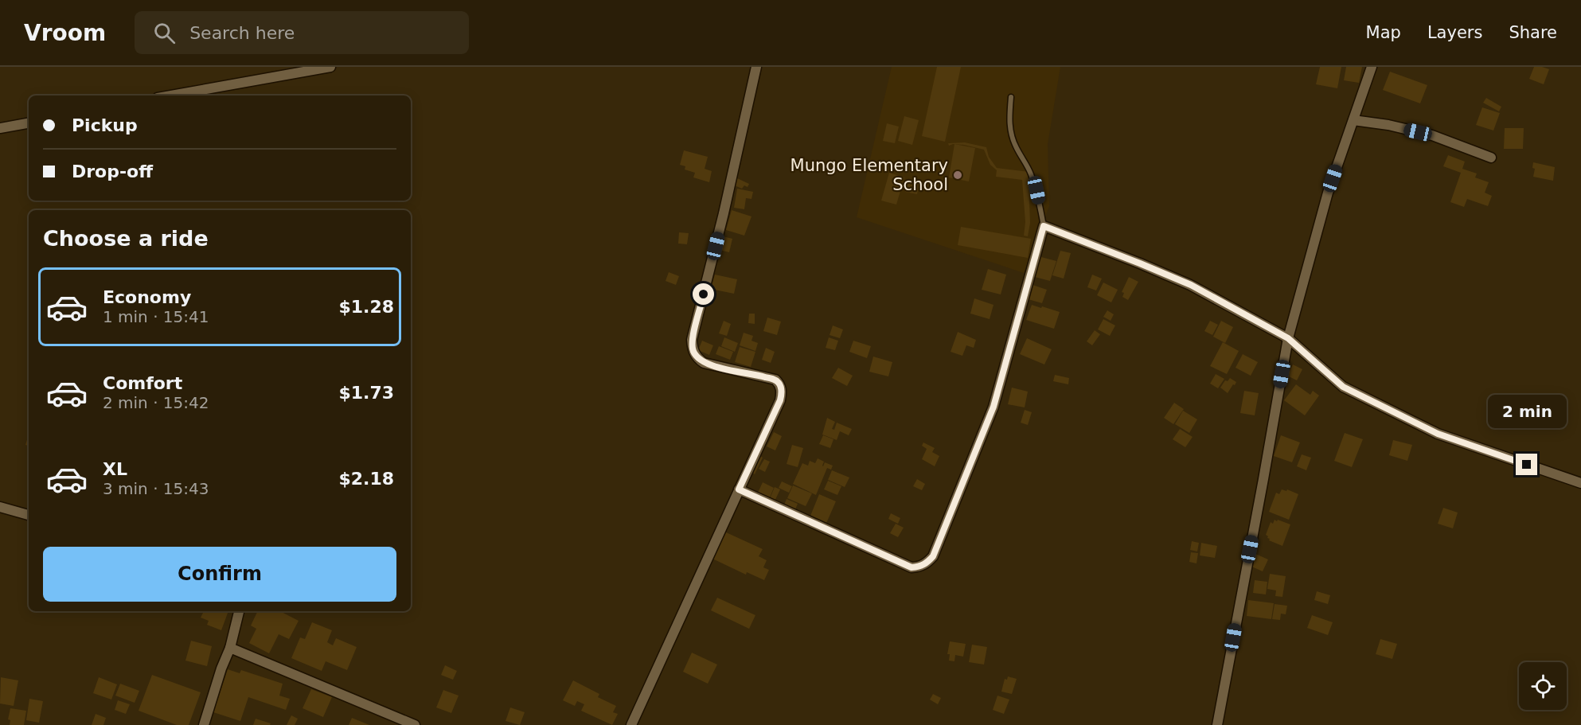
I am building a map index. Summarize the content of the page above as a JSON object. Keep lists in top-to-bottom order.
{
  "places": ["Mungo Elementary School"],
  "page": {
    "header": "Vroom",
    "search": "Search here",
    "nav": ["Map", "Layers", "Share"],
    "banner": ["Pickup", "Drop-off"],
    "heading": "Choose a ride",
    "list": [
      {
        "name": "Economy",
        "note": "1 min · 15:41",
        "value": "$1.28"
      },
      {
        "name": "Comfort",
        "note": "2 min · 15:42",
        "value": "$1.73"
      },
      {
        "name": "XL",
        "note": "3 min · 15:43",
        "value": "$2.18"
      }
    ],
    "bubble": "2 min",
    "buttons": "Confirm"
  }
}
